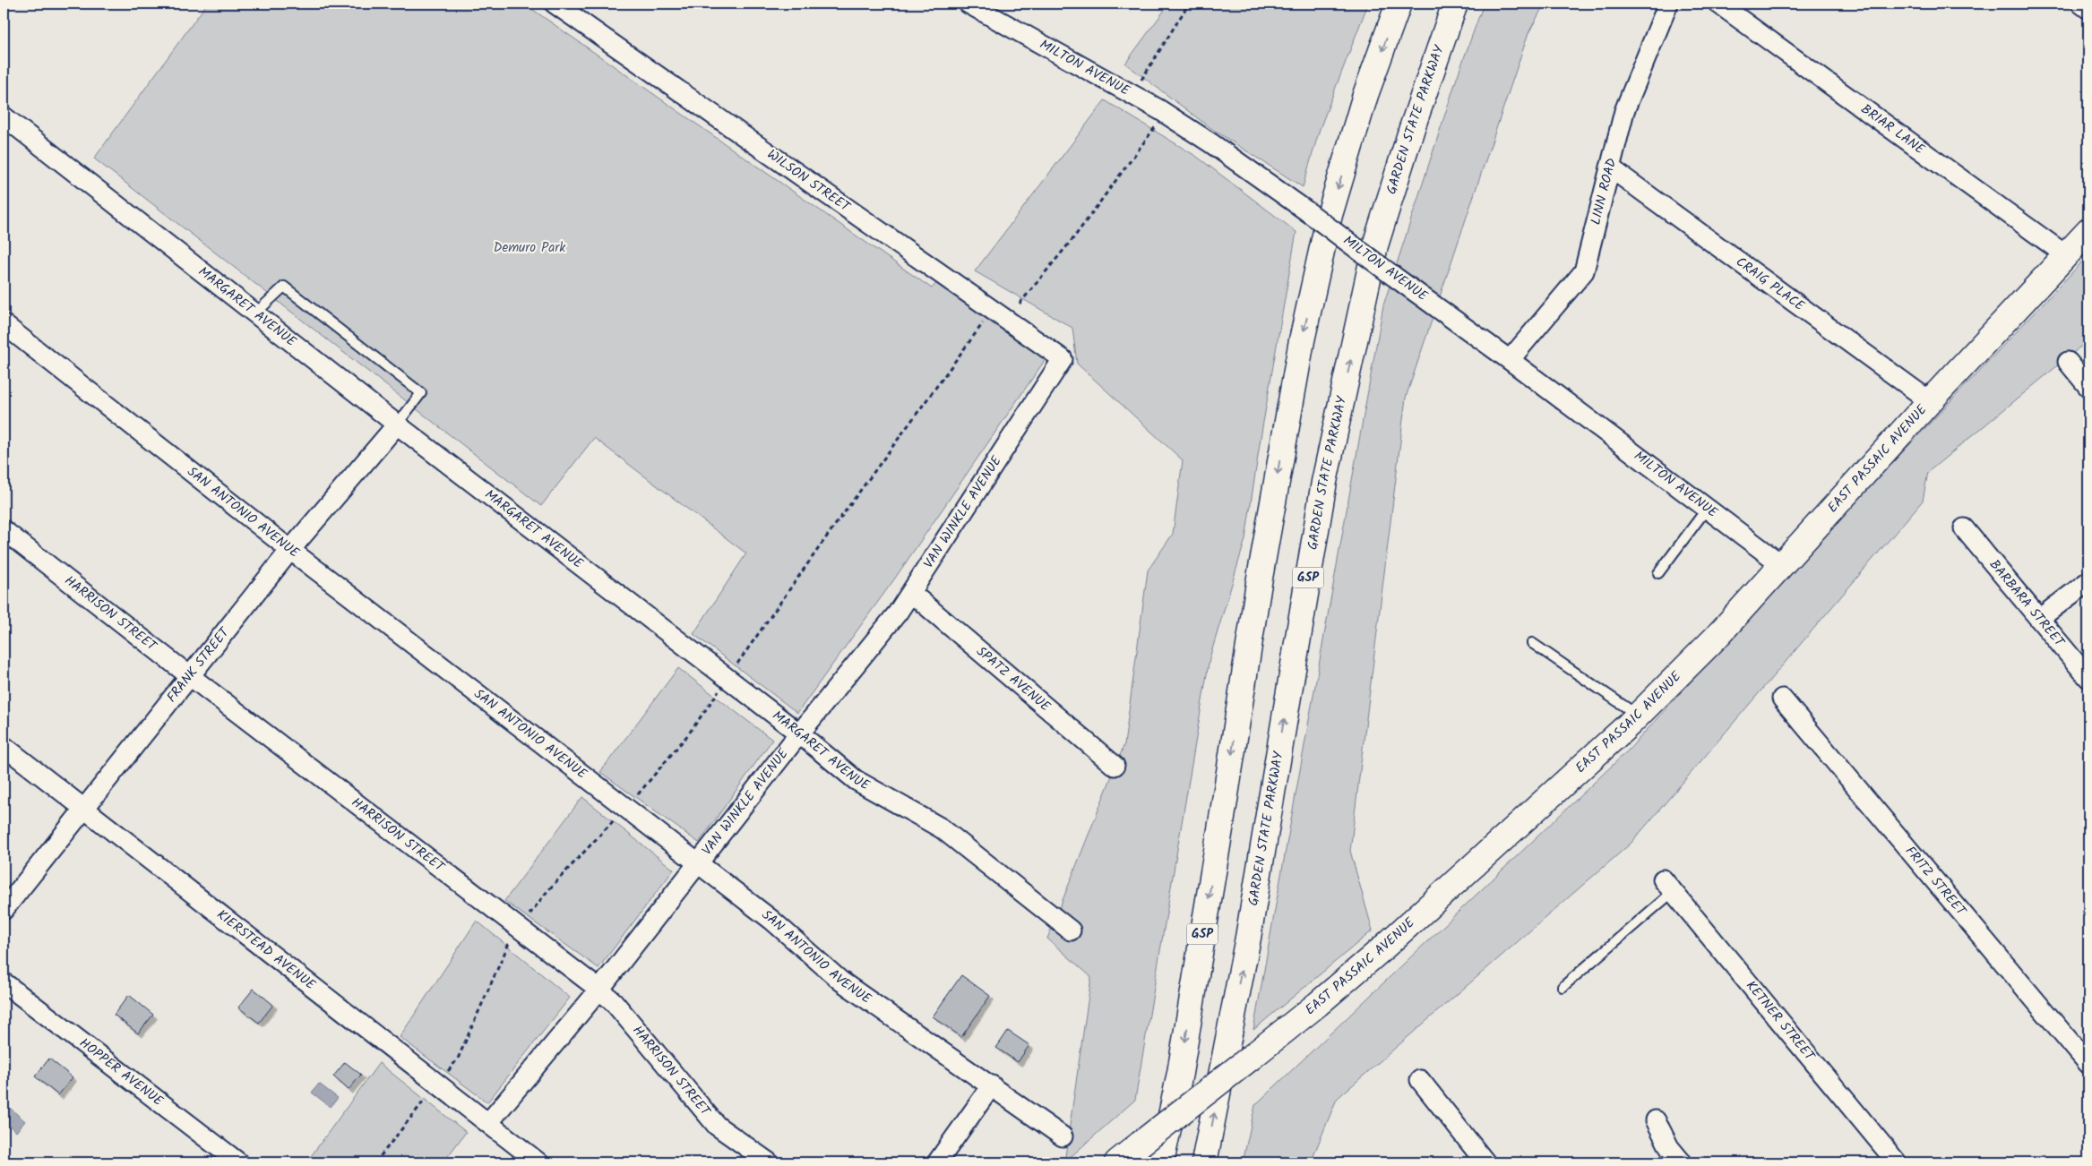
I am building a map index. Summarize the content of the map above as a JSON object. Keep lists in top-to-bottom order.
{
  "streets": {
    "main road": ["GARDEN STATE PARKWAY", "EAST PASSAIC AVENUE", "GSP"],
    "street": [
      "MILTON AVENUE",
      "BRIAR LANE",
      "WILSON STREET",
      "LINN ROAD",
      "CRAIG PLACE",
      "MARGARET AVENUE",
      "VAN WINKLE AVENUE",
      "SAN ANTONIO AVENUE",
      "BARBARA STREET",
      "HARRISON STREET",
      "FRANK STREET",
      "SPATZ AVENUE",
      "FRITZ STREET",
      "KIERSTEAD AVENUE",
      "KETNER STREET",
      "HOPPER AVENUE"
    ]
  },
  "crossings": [
    ["MILTON AVENUE", "LINN ROAD"],
    ["MILTON AVENUE", "EAST PASSAIC AVENUE"],
    ["BRIAR LANE", "EAST PASSAIC AVENUE"],
    ["WILSON STREET", "VAN WINKLE AVENUE"],
    ["LINN ROAD", "CRAIG PLACE"],
    ["CRAIG PLACE", "EAST PASSAIC AVENUE"],
    ["MARGARET AVENUE", "VAN WINKLE AVENUE"],
    ["MARGARET AVENUE", "FRANK STREET"],
    ["VAN WINKLE AVENUE", "SAN ANTONIO AVENUE"],
    ["VAN WINKLE AVENUE", "HARRISON STREET"],
    ["VAN WINKLE AVENUE", "SPATZ AVENUE"],
    ["VAN WINKLE AVENUE", "KIERSTEAD AVENUE"],
    ["SAN ANTONIO AVENUE", "FRANK STREET"],
    ["HARRISON STREET", "FRANK STREET"],
    ["FRANK STREET", "KIERSTEAD AVENUE"]
  ],
  "parks": ["Demuro Park"]
}
